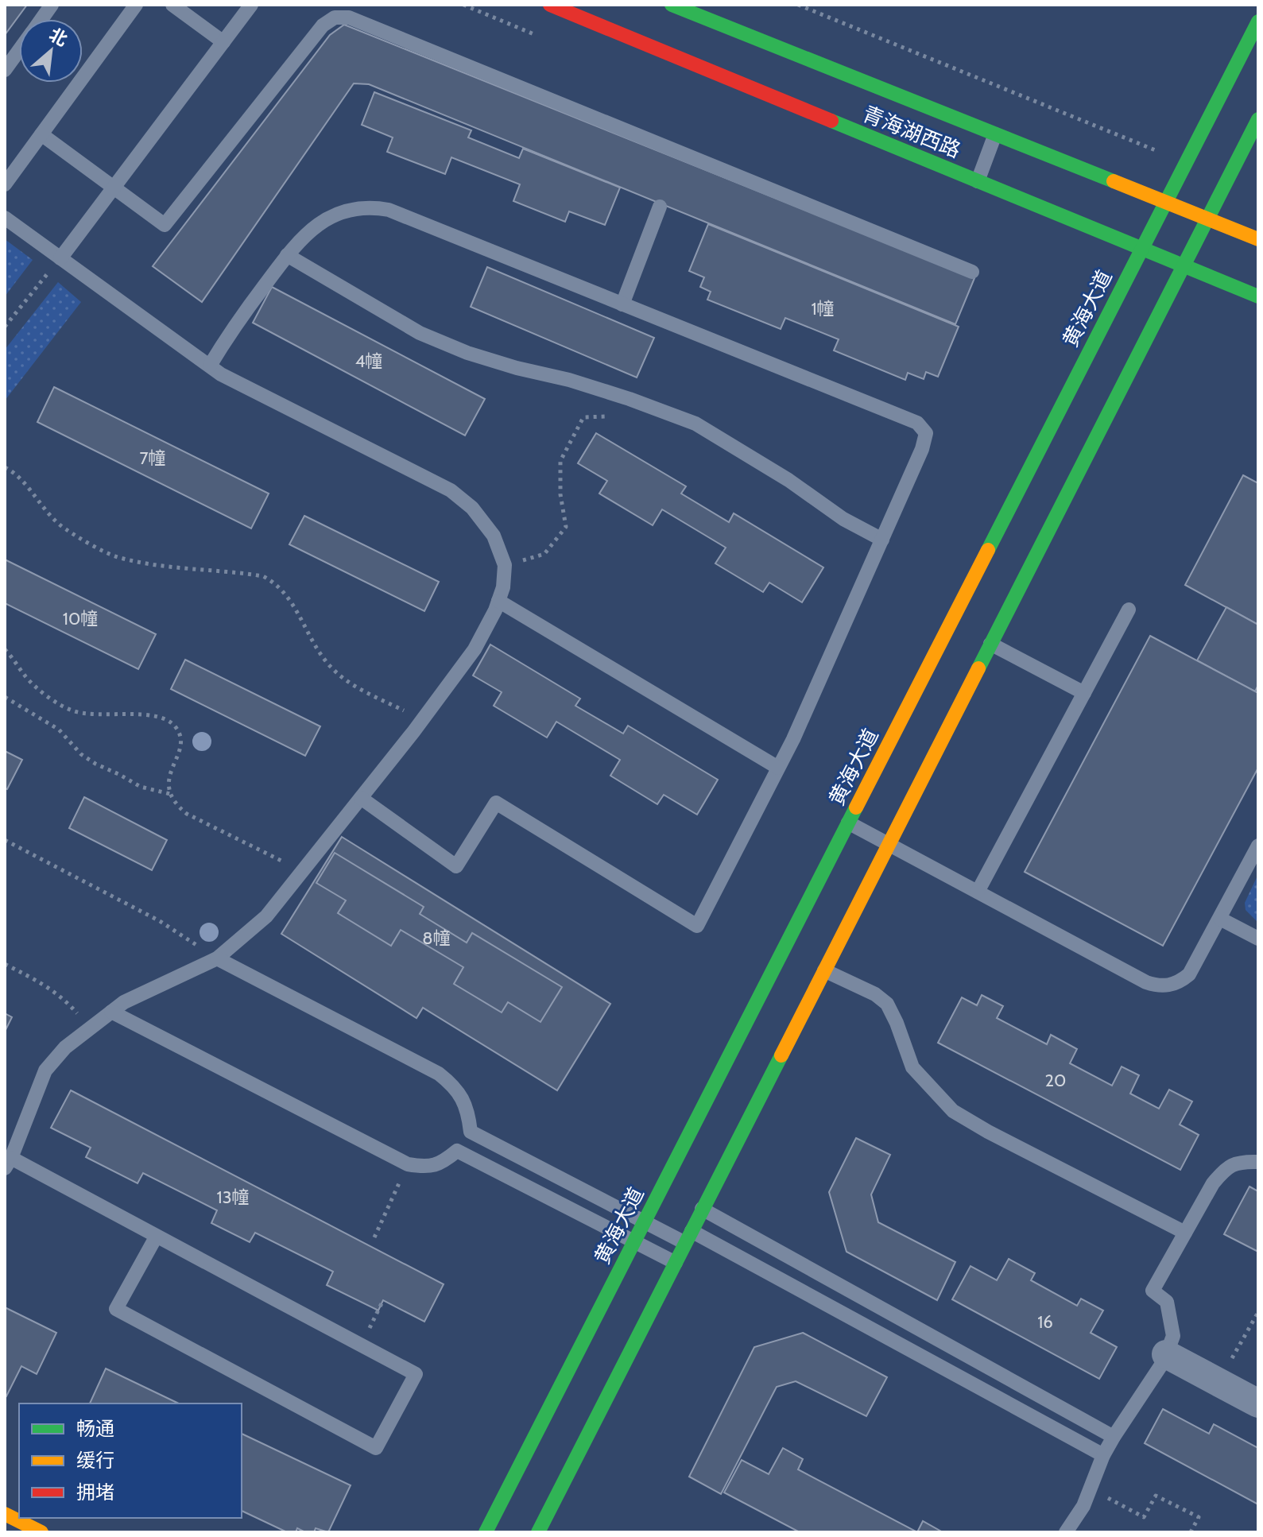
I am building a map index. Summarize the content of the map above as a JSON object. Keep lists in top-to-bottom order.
{
  "streets": {
    "street": ["青海湖西路", "黄海大道"]
  },
  "crossings": [
    ["青海湖西路", "黄海大道"]
  ],
  "house_numbers": [
    "1幢",
    "4幢",
    "7幢",
    "10幢",
    "8幢",
    "20",
    "13幢",
    "16"
  ],
  "legend": ["畅通", "缓行", "拥堵"],
  "north": "top right"
}
